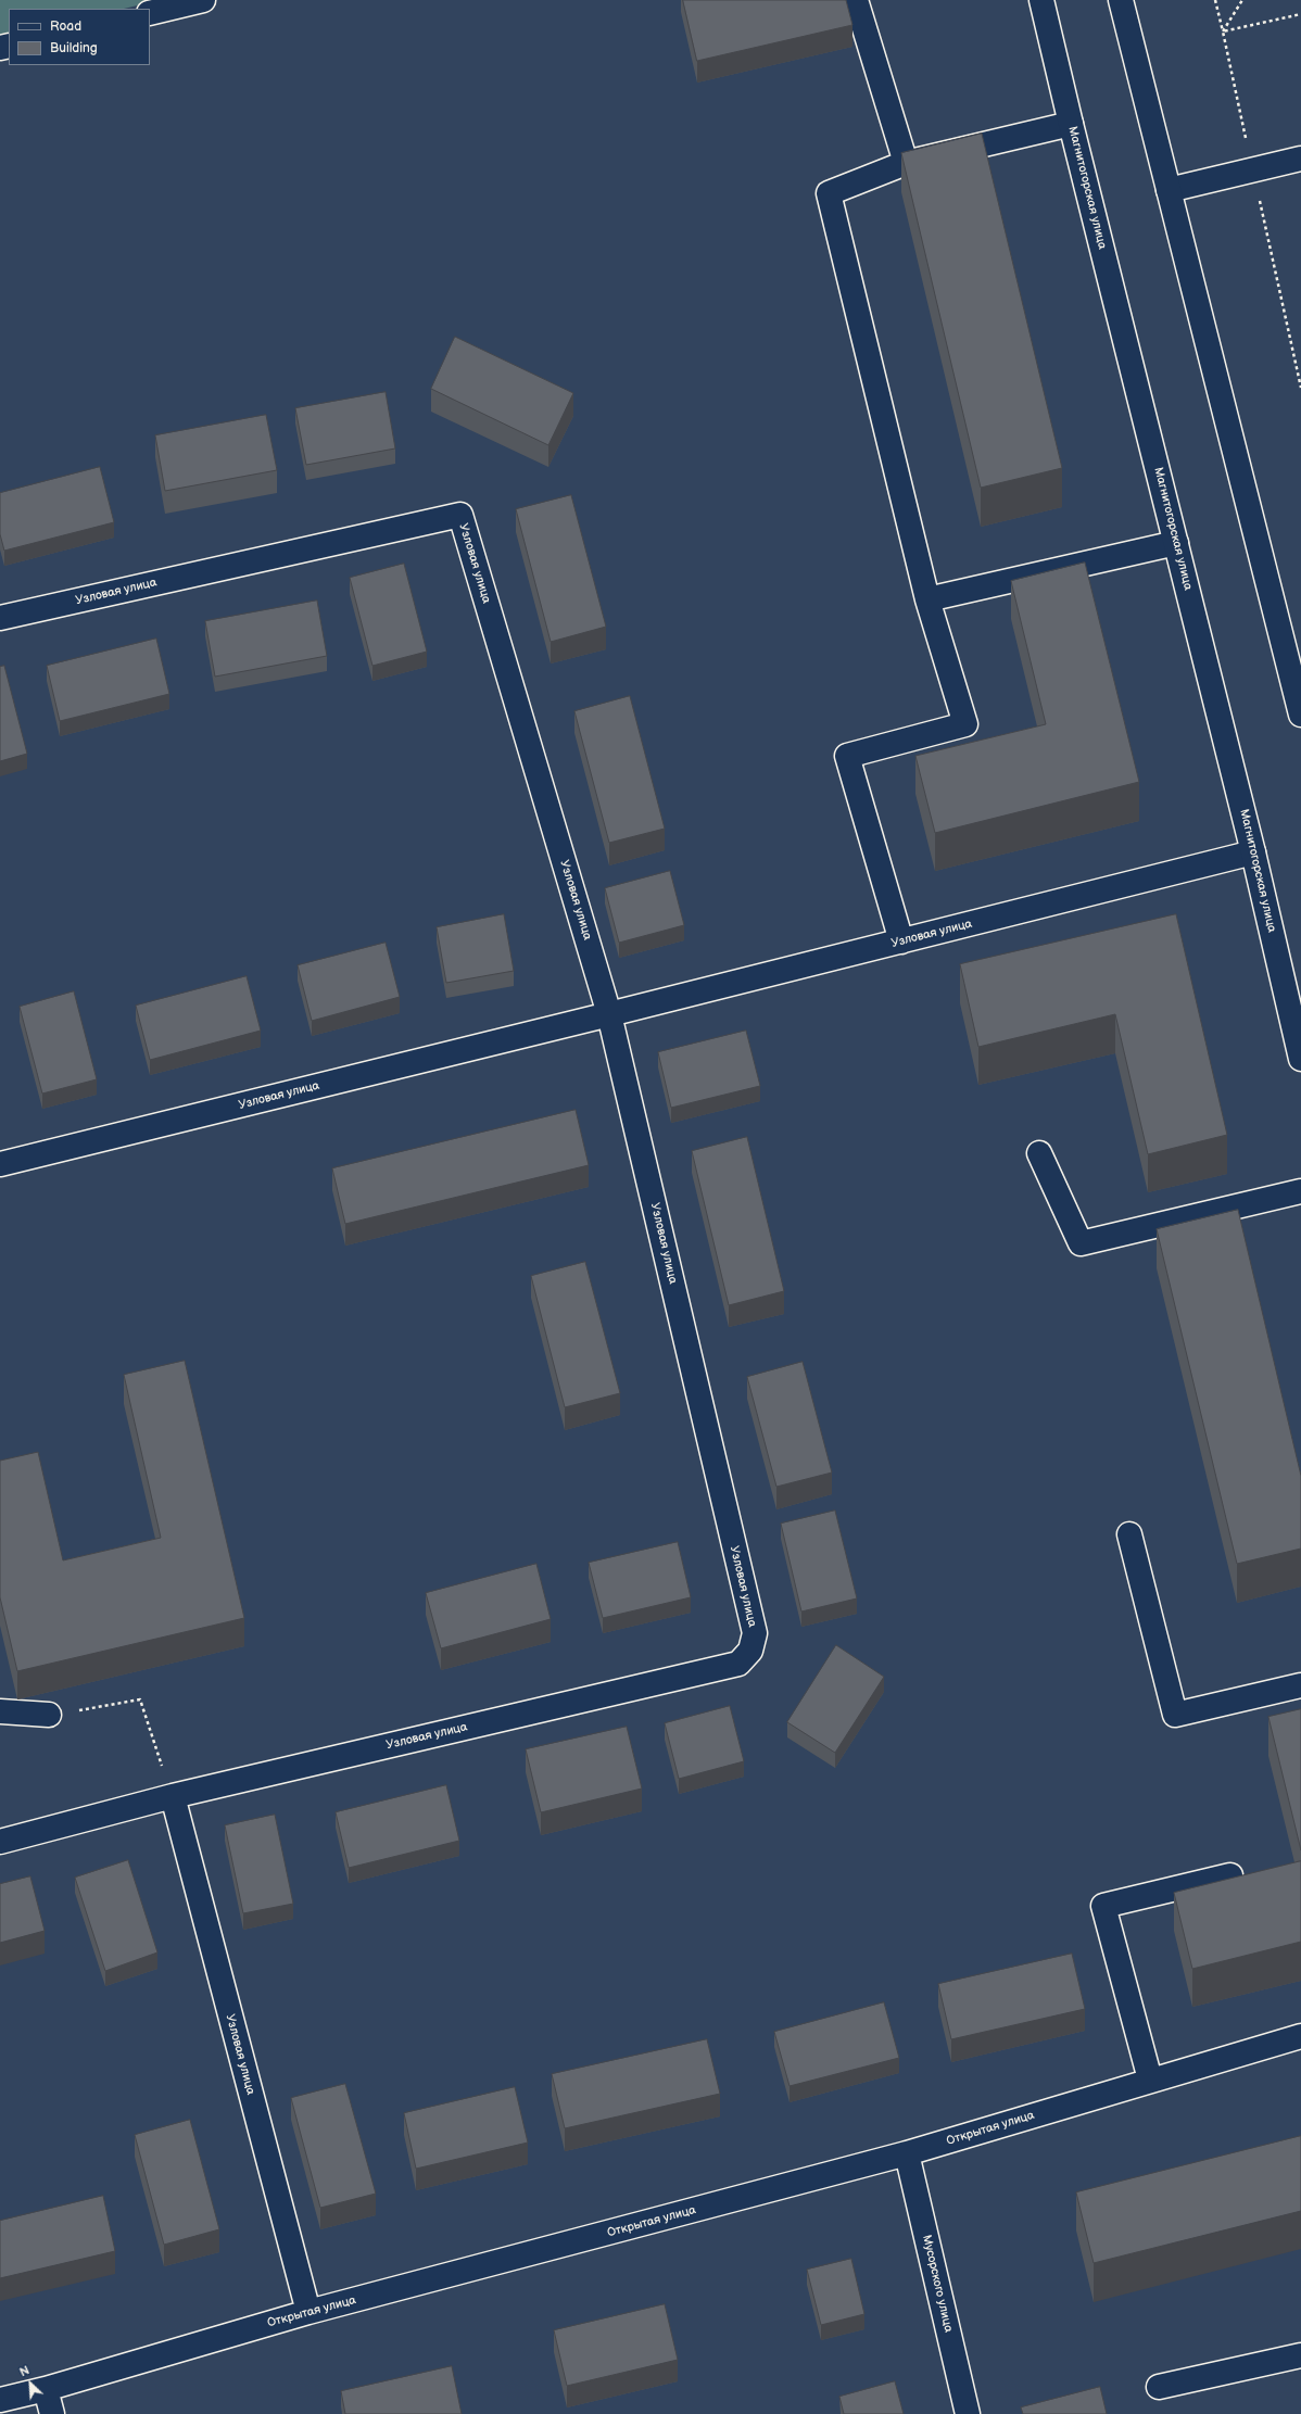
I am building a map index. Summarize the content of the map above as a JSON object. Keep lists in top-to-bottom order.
{
  "streets": {
    "street": [
      "Магнитогорская улица",
      "Узловая улица",
      "Открытая улица",
      "Мусорского улица"
    ]
  },
  "crossings": [
    ["Магнитогорская улица", "Узловая улица"],
    ["Узловая улица", "Открытая улица"],
    ["Открытая улица", "Мусорского улица"]
  ],
  "legend": ["Road", "Building"],
  "north": "top left"
}
